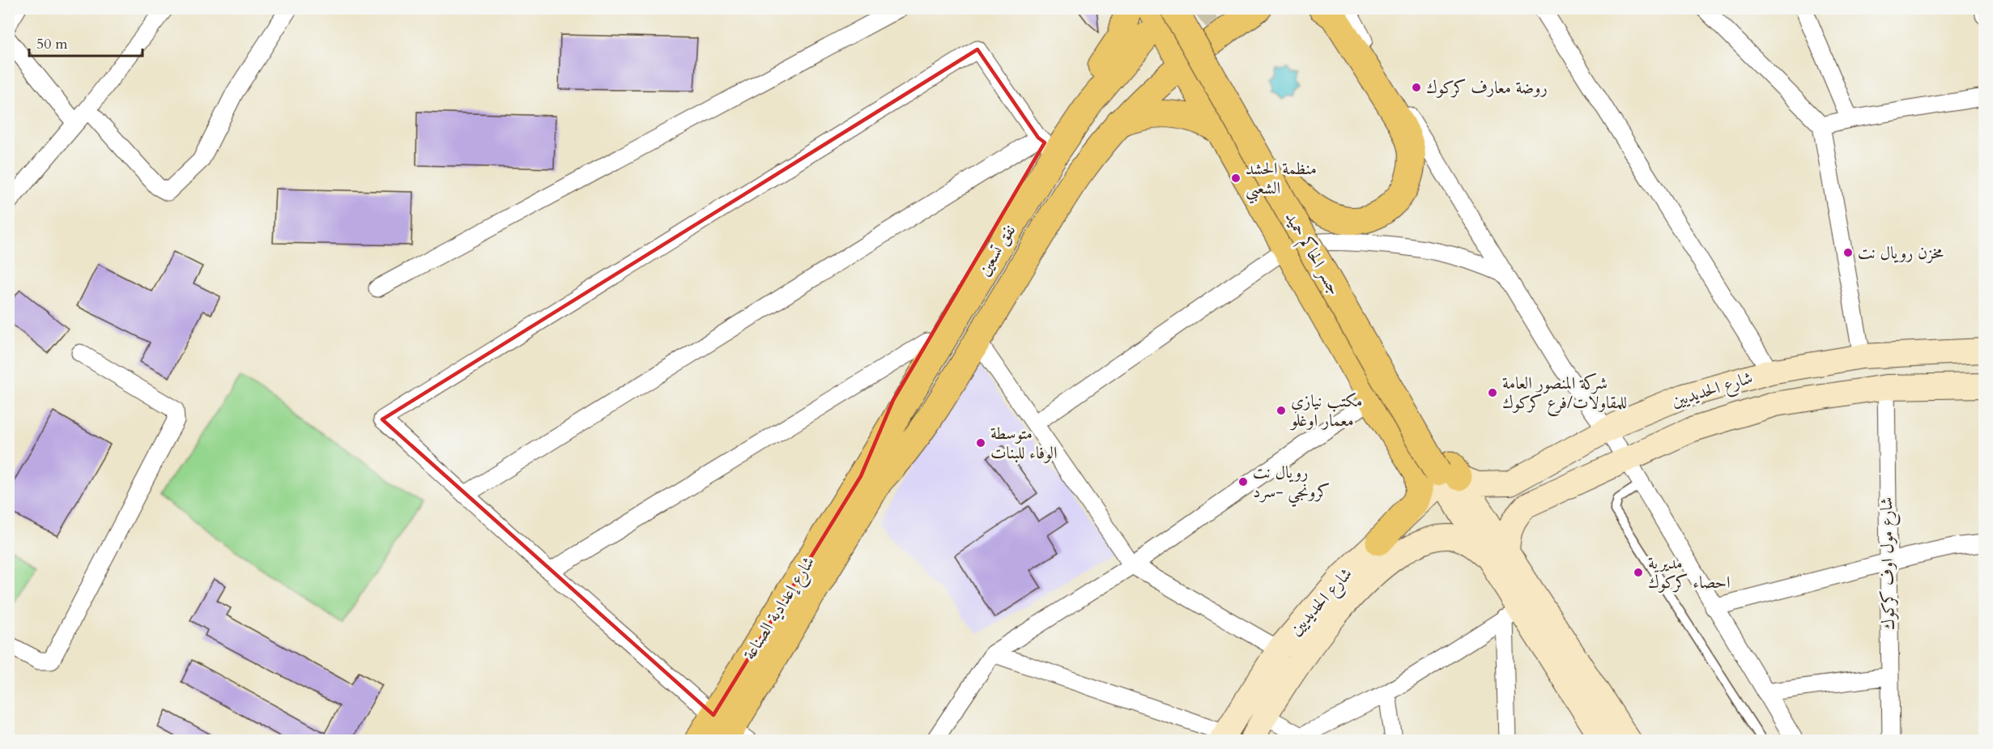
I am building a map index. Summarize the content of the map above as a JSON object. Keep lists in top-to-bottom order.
{
  "streets": {
    "main road": ["نفق تسعين", "جسر الحاكم حميد", "شارع إعدادية الصناعة"],
    "street": ["شارع الحديديين", "شارع مول اوف كركوك"]
  },
  "crossings": [
    ["نفق تسعين", "شارع إعدادية الصناعة"],
    ["جسر الحاكم حميد", "شارع الحديديين"],
    ["شارع الحديديين", "شارع مول اوف كركوك"]
  ],
  "places": [
    "روضة معارف كركوك",
    "منظمة الحشد الشعبي",
    "مخزن رويال نت",
    "شركة المنصور العامة للمقاولات/فرع كركوك",
    "مكتب نيازي معمار اوغلو",
    "متوسطة الوفاء للبنات",
    "رويال نت كرونجي -سرد",
    "مديرية احصاء كركوك"
  ],
  "scale_bar": "50 m"
}
